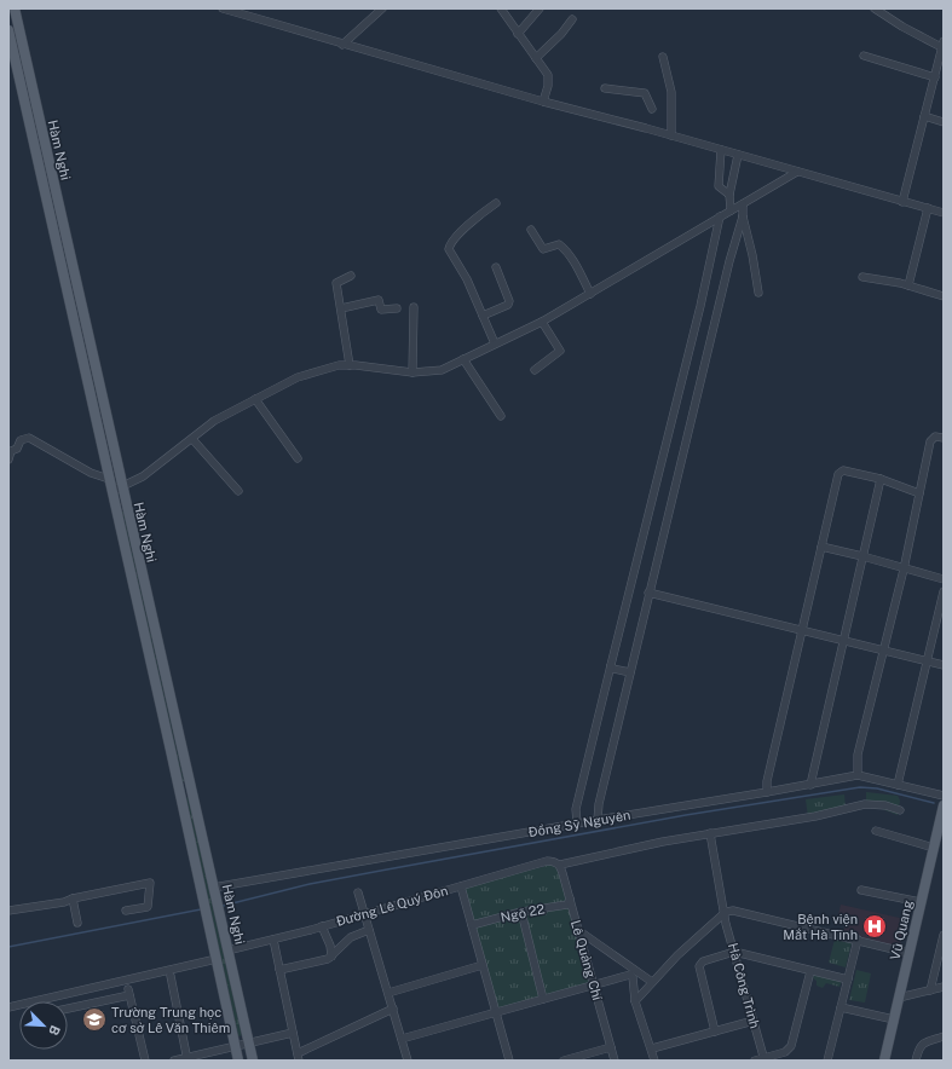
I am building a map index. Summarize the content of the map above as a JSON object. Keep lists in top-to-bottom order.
{
  "streets": {
    "main road": ["Hàm Nghi", "Vũ Quang"],
    "street": [
      "Đồng Sỹ Nguyên",
      "Đường Lê Quý Đôn",
      "Ngõ 22",
      "Lê Quảng Chí",
      "Hà Công Trình"
    ]
  },
  "crossings": [
    ["Hàm Nghi", "Đồng Sỹ Nguyên"],
    ["Hàm Nghi", "Đường Lê Quý Đôn"],
    ["Đường Lê Quý Đôn", "Lê Quảng Chí"],
    ["Đường Lê Quý Đôn", "Hà Công Trình"],
    ["Ngõ 22", "Lê Quảng Chí"]
  ],
  "places": {
    "hospital": ["Bệnh viện Mắt Hà Tĩnh"],
    "school or university": ["Trường Trung học cơ sở Lê Văn Thiêm"]
  },
  "north": "bottom right"
}
